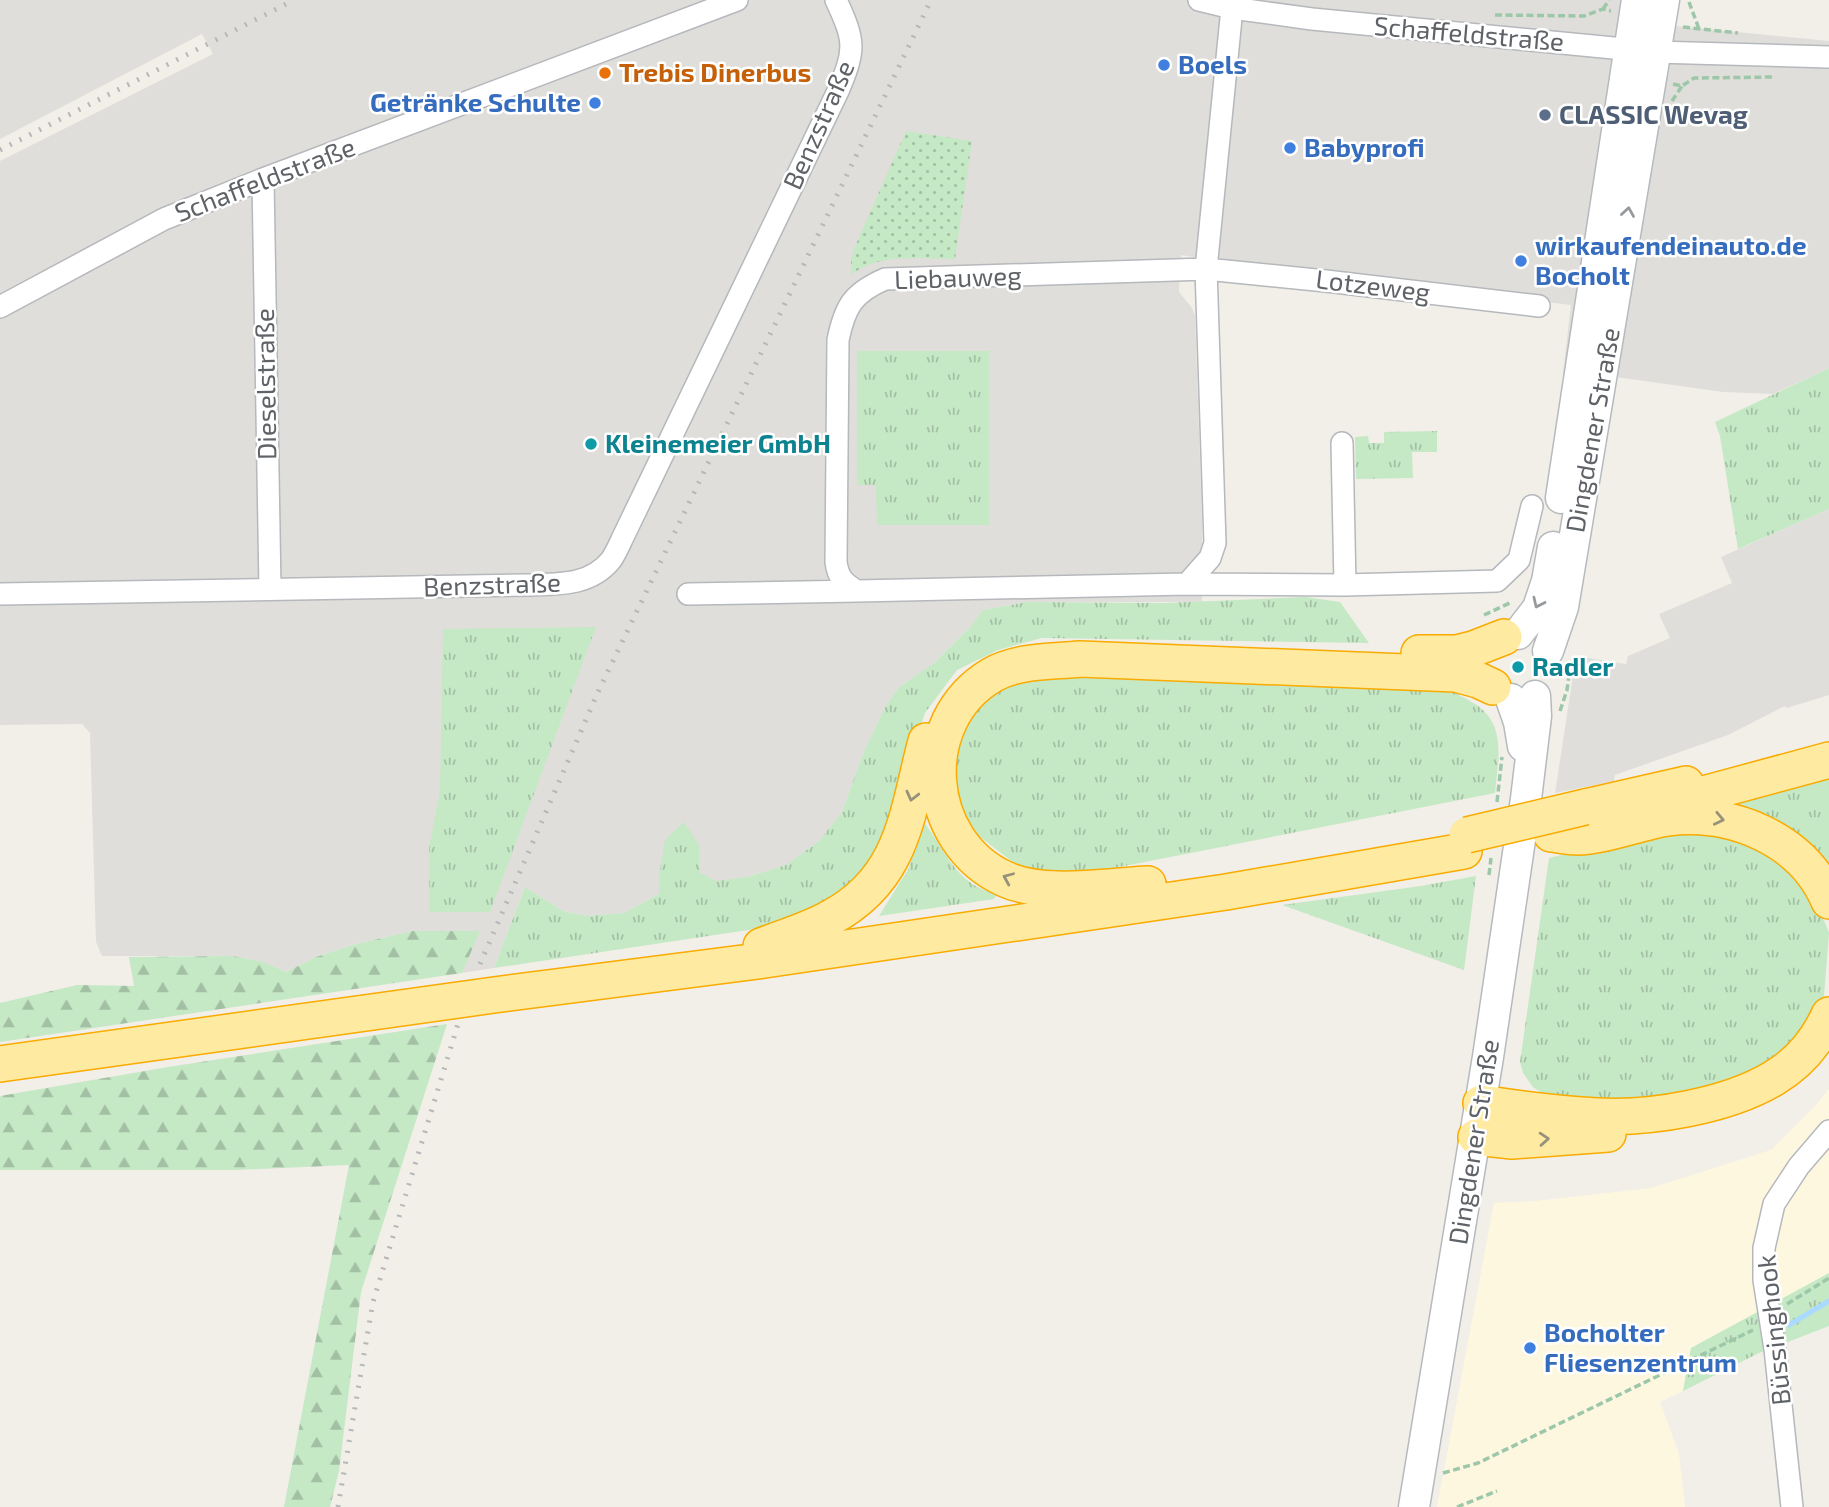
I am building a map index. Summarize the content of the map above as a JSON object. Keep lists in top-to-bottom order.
{
  "streets": {
    "main road": ["Dingdener Straße"],
    "street": [
      "Schaffeldstraße",
      "Benzstraße",
      "Liebauweg",
      "Lotzeweg",
      "Dieselstraße",
      "Büssinghook"
    ]
  },
  "crossings": [
    ["Schaffeldstraße", "Dieselstraße"],
    ["Schaffeldstraße", "Dingdener Straße"],
    ["Benzstraße", "Dieselstraße"],
    ["Liebauweg", "Lotzeweg"]
  ],
  "places": [
    "Boels",
    "Trebis Dinerbus",
    "Getränke Schulte",
    "CLASSIC Wevag",
    "Babyprofi",
    "wirkaufendeinauto.de Bocholt",
    "Kleinemeier GmbH",
    "Radler",
    "Bocholter Fliesenzentrum"
  ]
}
